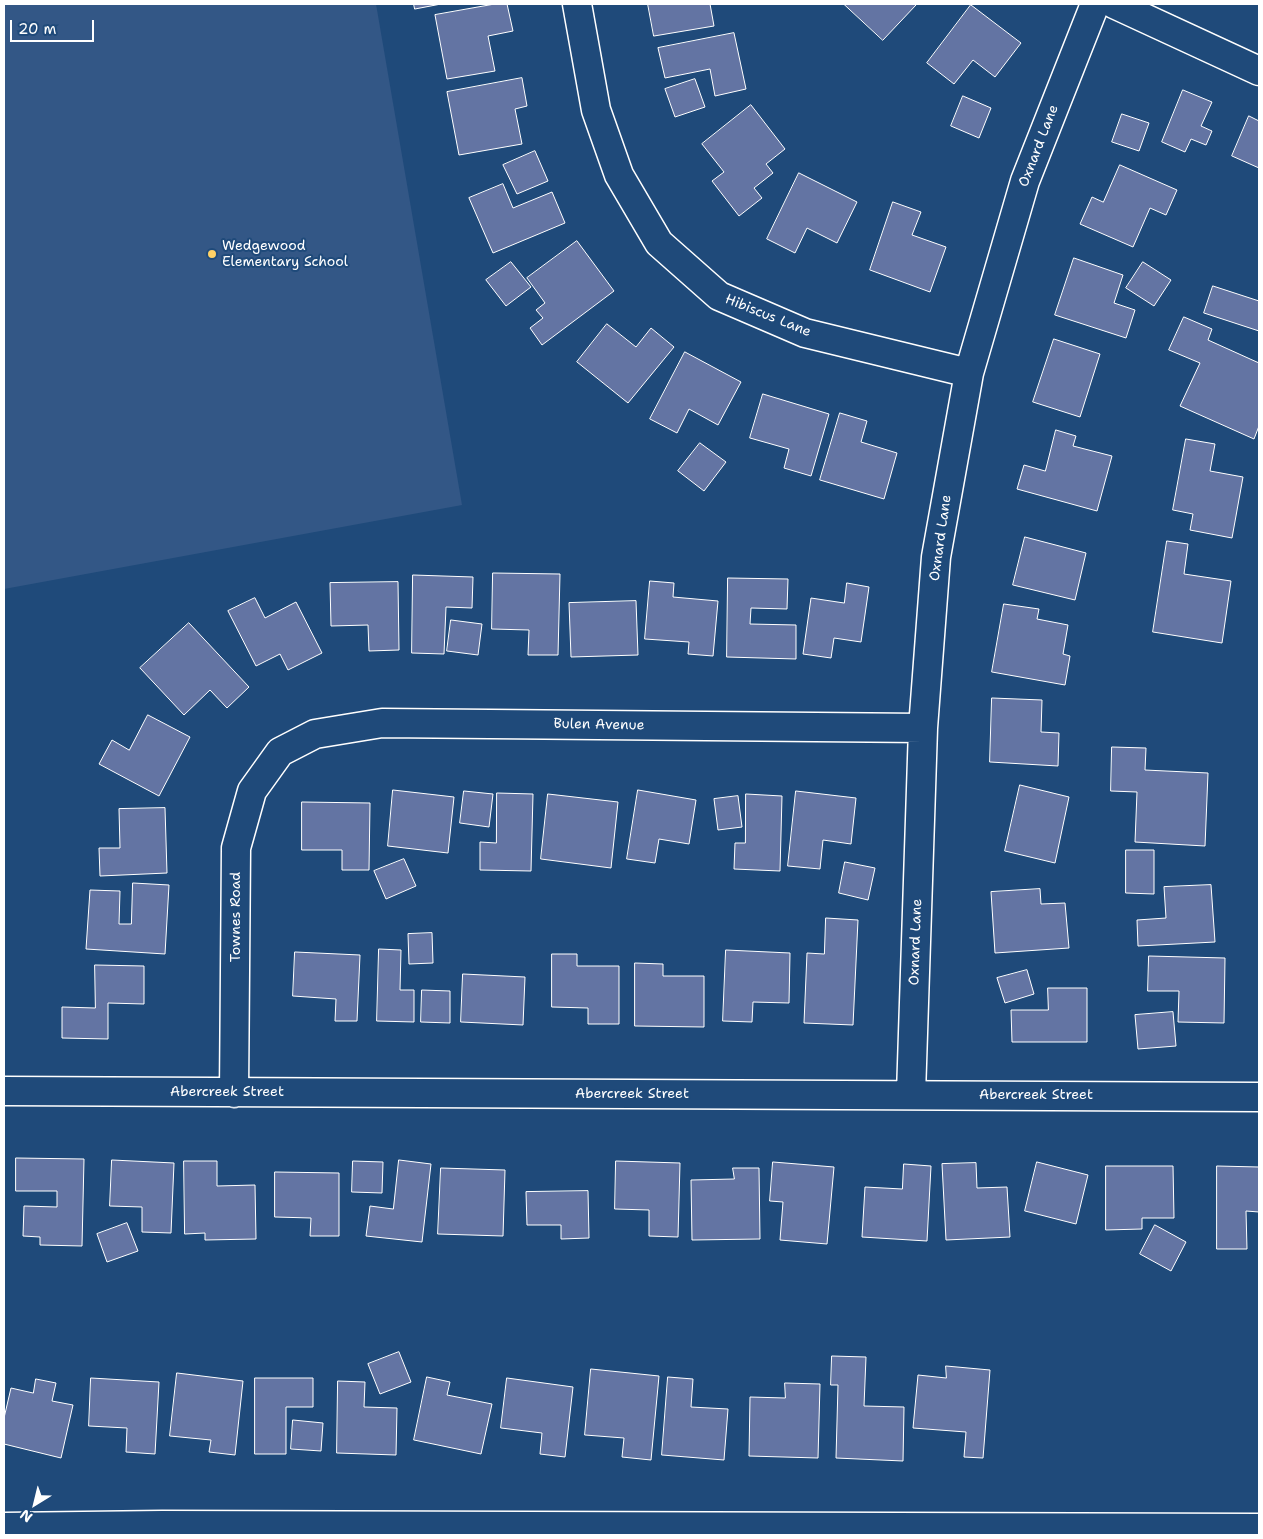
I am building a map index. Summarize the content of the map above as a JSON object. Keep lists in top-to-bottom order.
{
  "streets": {
    "street": [
      "Oxnard Lane",
      "Hibiscus Lane",
      "Bulen Avenue",
      "Townes Road",
      "Abercreek Street"
    ]
  },
  "crossings": [
    ["Oxnard Lane", "Hibiscus Lane"],
    ["Oxnard Lane", "Bulen Avenue"],
    ["Oxnard Lane", "Abercreek Street"],
    ["Bulen Avenue", "Townes Road"],
    ["Townes Road", "Abercreek Street"]
  ],
  "places": ["Wedgewood Elementary School"],
  "scale_bar": "20 m",
  "north": "bottom left"
}
